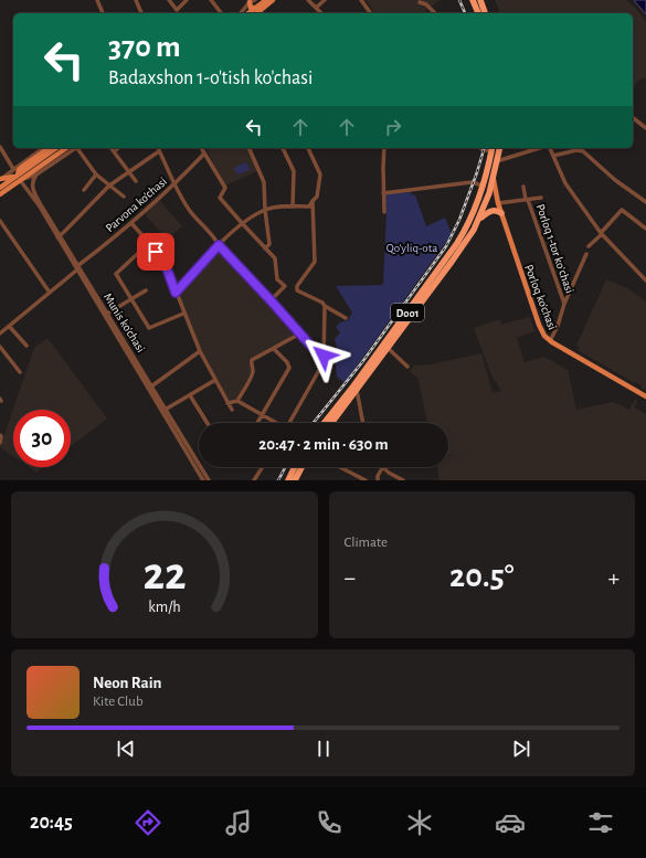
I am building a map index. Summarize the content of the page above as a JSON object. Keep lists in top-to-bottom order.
{
  "streets": {
    "highway": ["D001"],
    "main road": ["Porloq ko'chasi"],
    "street": ["Parvona ko'chasi", "Porloq 1-tor koʻchasi", "Munis ko'chasi"]
  },
  "crossings": [
    ["Parvona ko'chasi", "Munis ko'chasi"],
    ["Porloq 1-tor koʻchasi", "Porloq ko'chasi"],
    ["Porloq ko'chasi", "D001"]
  ],
  "parks": ["Qo‘yliq-ota"],
  "page": {
    "turn": ["370 m", "Badaxshon 1-o'tish ko'chasi"],
    "limit": "30",
    "trip": "20:47 · 2 min · 630 m",
    "tile": "Climate",
    "heat": ["−", "20.5°", "+"],
    "song": ["Neon Rain", "Kite Club"],
    "tabs": "20:45",
    "gauge": ["22", "km/h"]
  }
}
